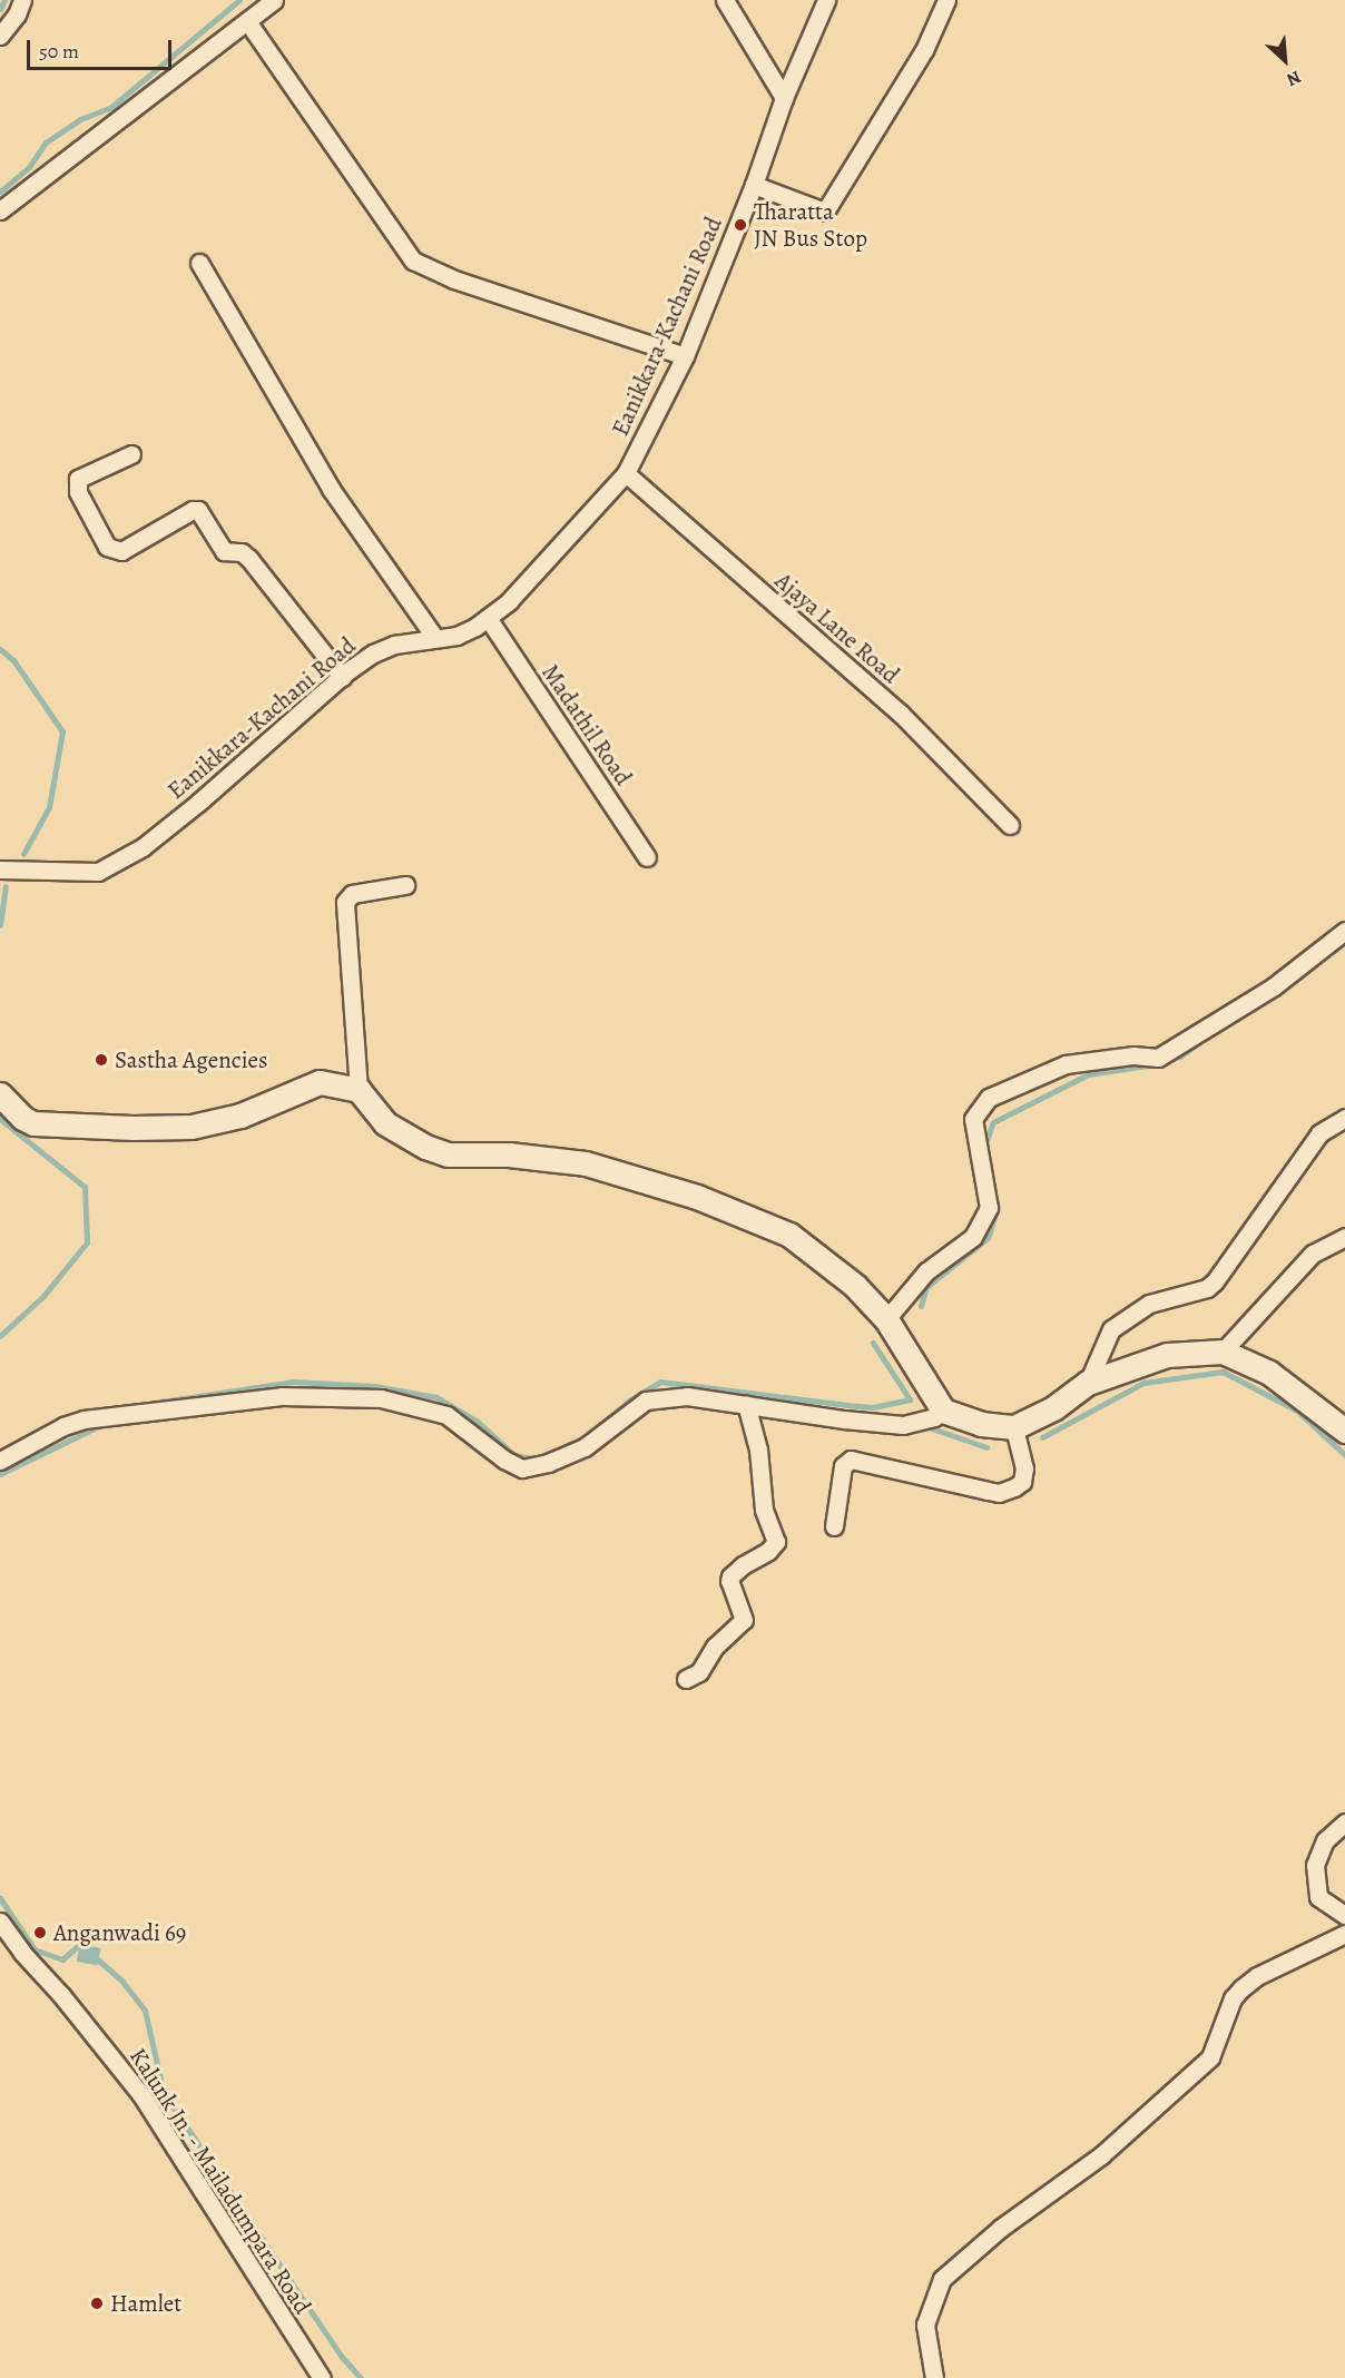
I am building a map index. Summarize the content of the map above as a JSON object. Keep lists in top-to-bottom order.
{
  "streets": {
    "street": [
      "Eanikkara-Kachani Road",
      "Ajaya Lane Road",
      "Madathil Road",
      "Kalunk Jn. - Mailadumpara Road"
    ]
  },
  "crossings": [
    ["Eanikkara-Kachani Road", "Ajaya Lane Road"],
    ["Eanikkara-Kachani Road", "Madathil Road"]
  ],
  "places": [
    "Tharatta JN Bus Stop",
    "Sastha Agencies",
    "Anganwadi 69",
    "Hamlet"
  ],
  "scale_bar": "50 m",
  "north": "bottom right"
}
